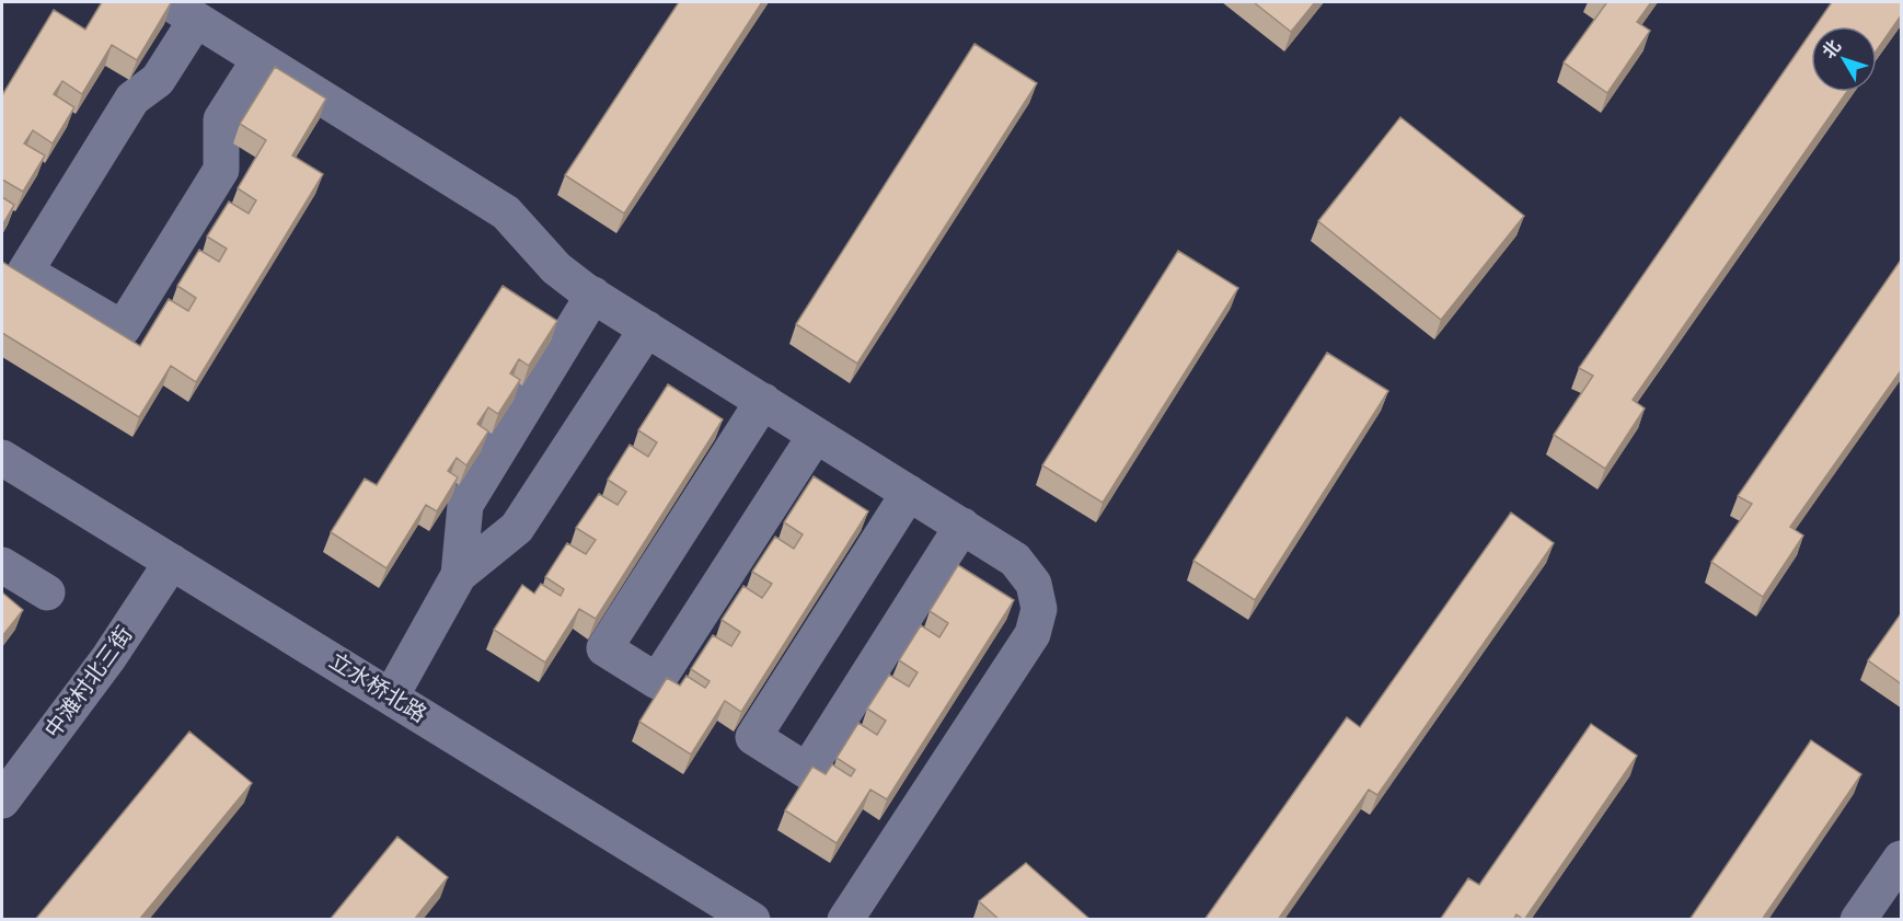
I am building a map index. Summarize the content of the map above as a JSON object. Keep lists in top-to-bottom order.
{
  "streets": {
    "street": ["中滩村北三街", "立水桥北路"]
  },
  "crossings": [
    ["中滩村北三街", "立水桥北路"]
  ],
  "north": "top left"
}
